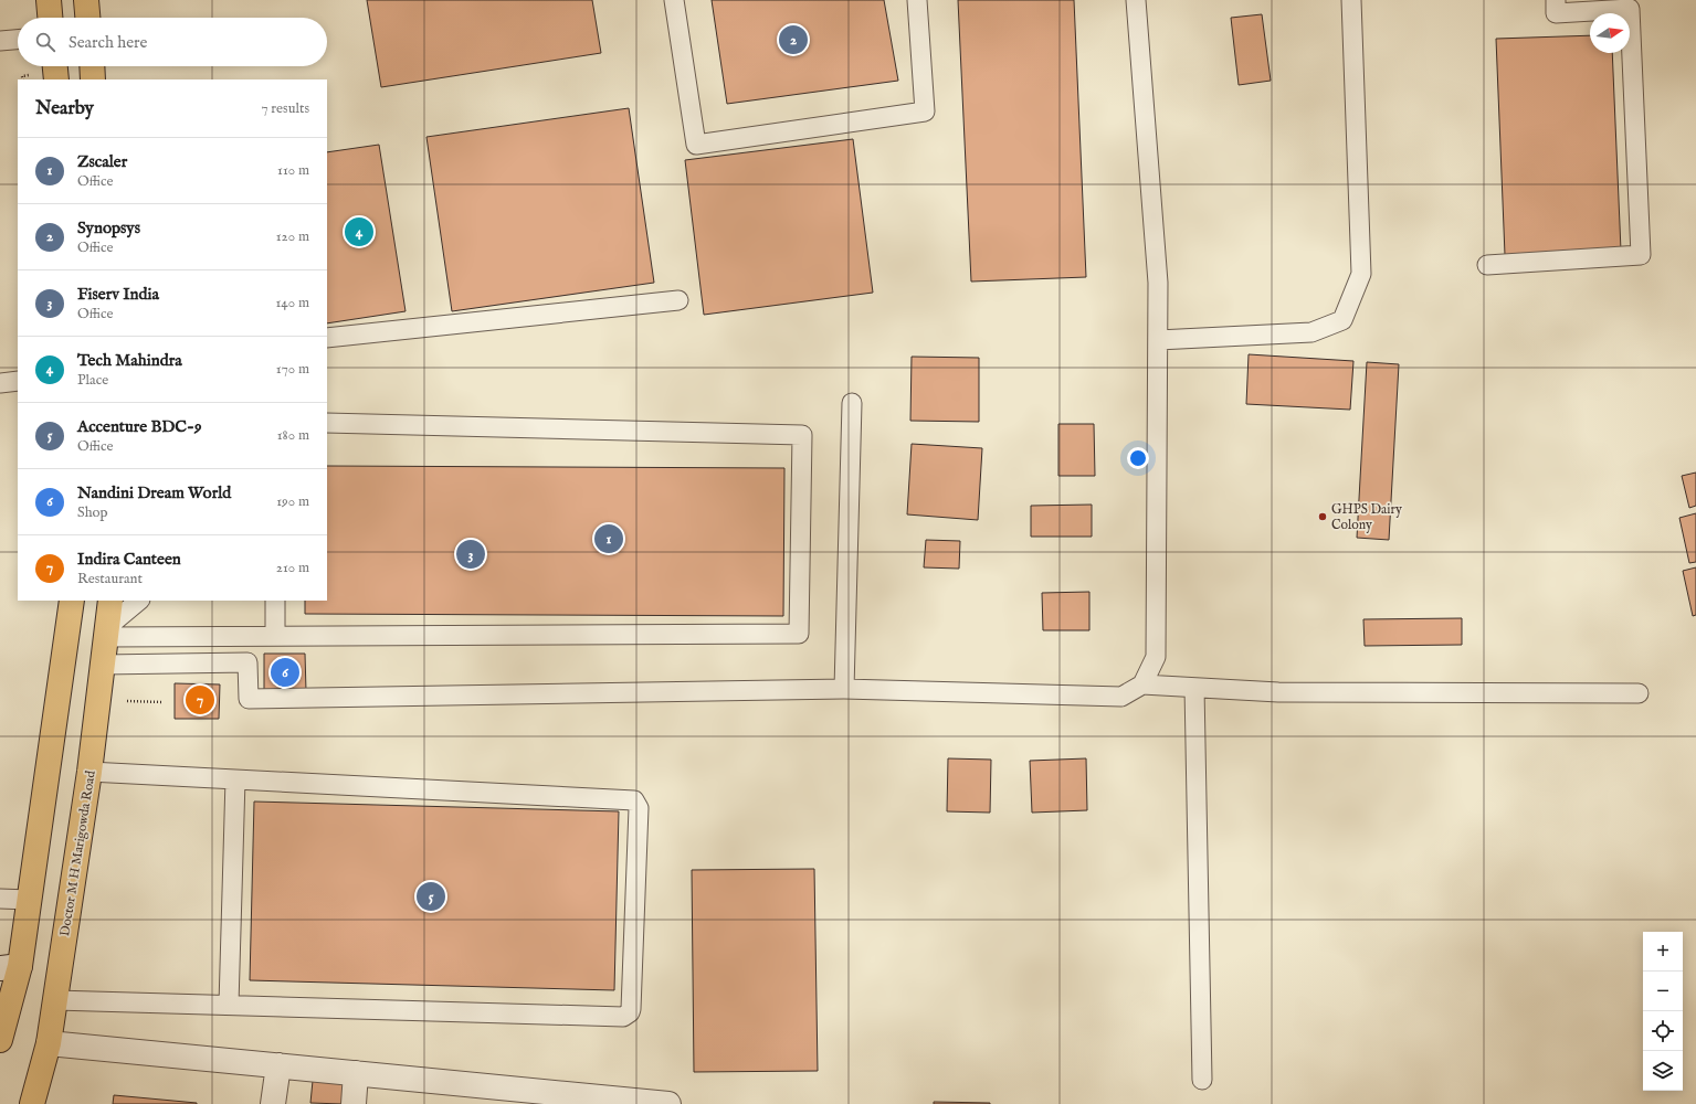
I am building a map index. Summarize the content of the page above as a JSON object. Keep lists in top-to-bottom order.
{
  "streets": {
    "main road": ["Doctor M H Marigowda Road"]
  },
  "places": ["GHPS Dairy Colony"],
  "north": "right",
  "page": {
    "search": "Search here",
    "pins": [
      "2",
      "4",
      "1",
      "3",
      "6",
      "7",
      "5"
    ],
    "heading": ["Nearby", "7 results"],
    "list": [
      {
        "mark": "1",
        "name": "Zscaler",
        "note": "Office",
        "value": "110 m"
      },
      {
        "mark": "2",
        "name": "Synopsys",
        "note": "Office",
        "value": "120 m"
      },
      {
        "mark": "3",
        "name": "Fiserv India",
        "note": "Office",
        "value": "140 m"
      },
      {
        "mark": "4",
        "name": "Tech Mahindra",
        "note": "Place",
        "value": "170 m"
      },
      {
        "mark": "5",
        "name": "Accenture BDC-9",
        "note": "Office",
        "value": "180 m"
      },
      {
        "mark": "6",
        "name": "Nandini Dream World",
        "note": "Shop",
        "value": "190 m"
      },
      {
        "mark": "7",
        "name": "Indira Canteen",
        "note": "Restaurant",
        "value": "210 m"
      }
    ],
    "map_buttons": ["+", "−"]
  }
}
